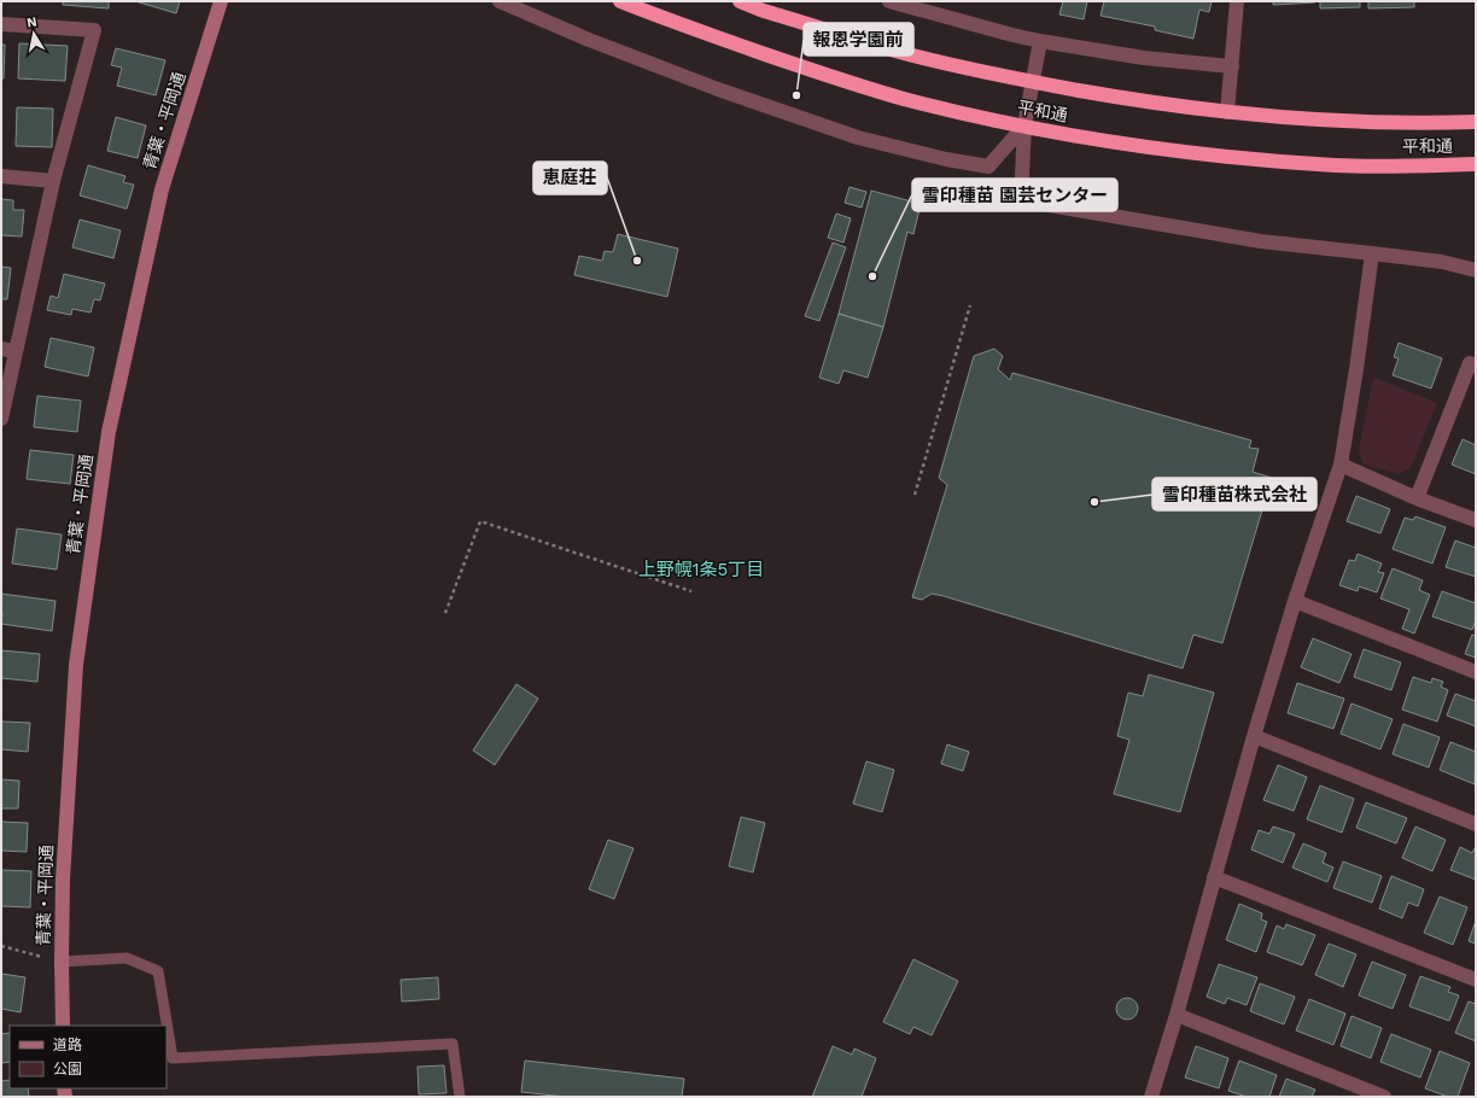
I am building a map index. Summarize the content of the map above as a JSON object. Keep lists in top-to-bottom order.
{
  "streets": {
    "highway": ["平和通"],
    "street": ["青葉・平岡通"]
  },
  "districts": ["上野幌1条5丁目"],
  "places": [
    "報恩学園前",
    "恵庭荘",
    "雪印種苗 園芸センター",
    "雪印種苗株式会社"
  ],
  "legend": ["道路", "公園"],
  "north": "top"
}
